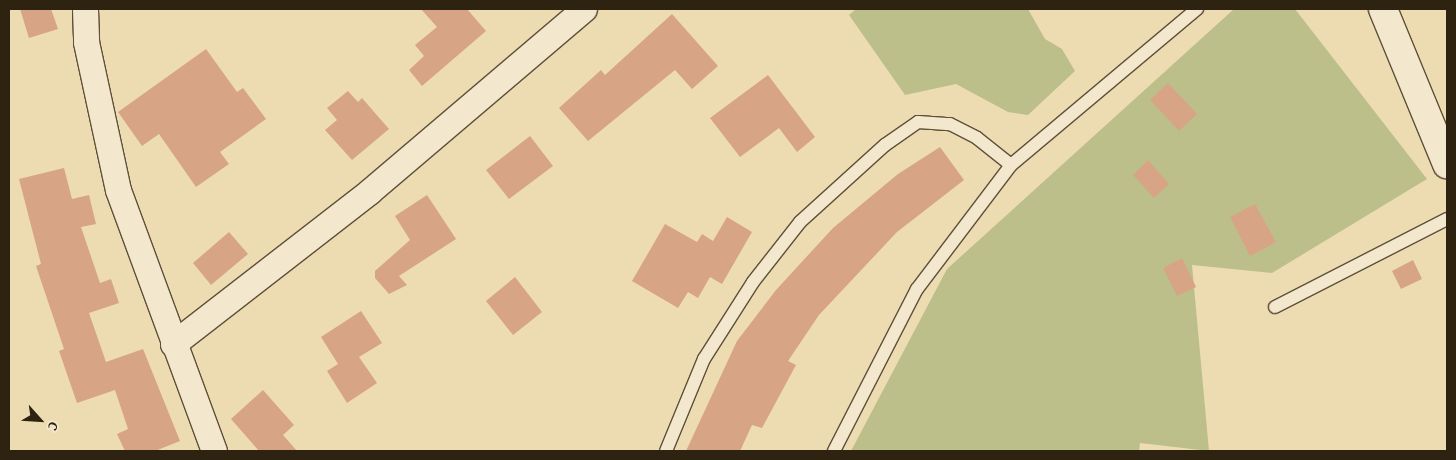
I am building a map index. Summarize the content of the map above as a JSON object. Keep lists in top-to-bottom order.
{
  "north": "bottom right"
}
